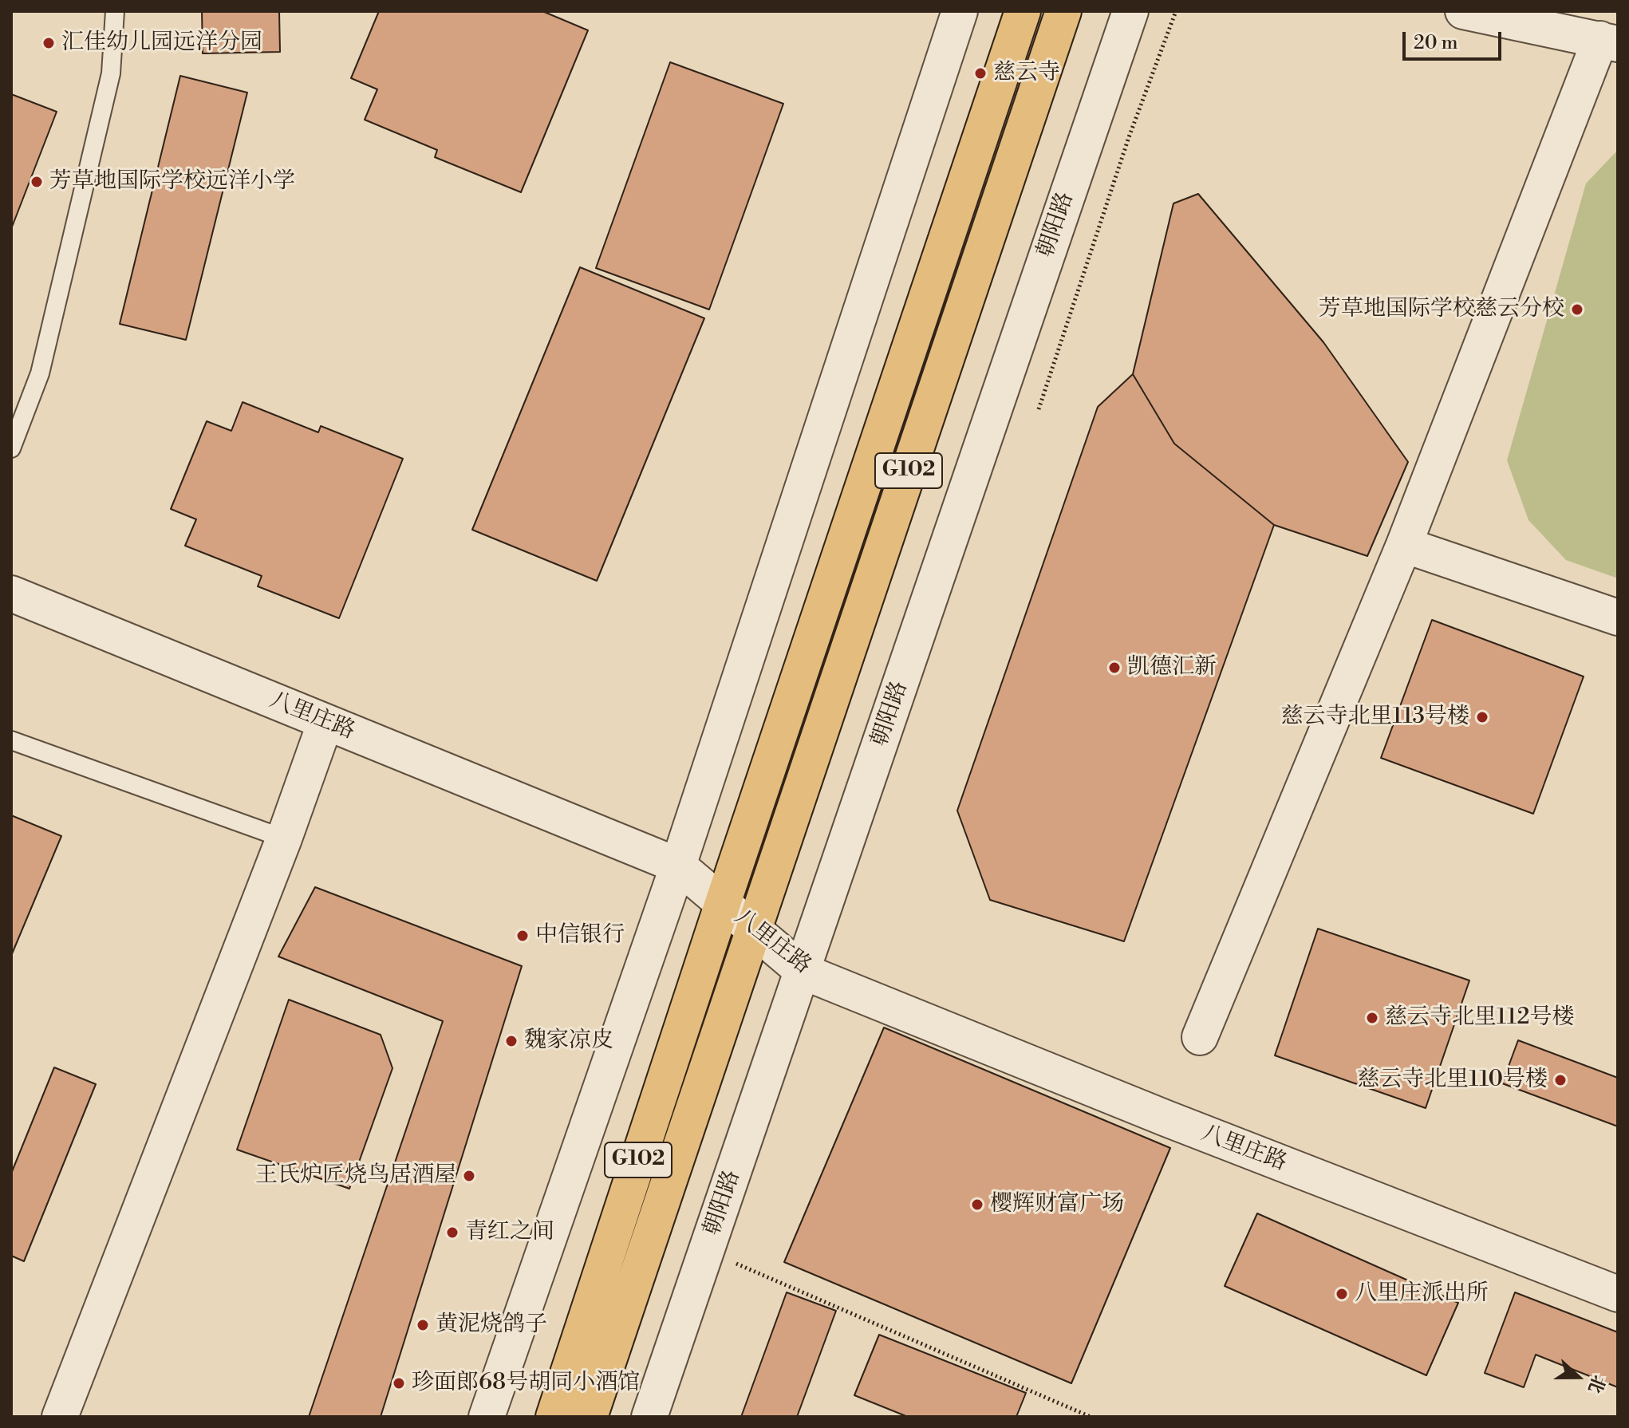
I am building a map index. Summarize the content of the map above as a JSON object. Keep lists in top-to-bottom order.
{
  "streets": {
    "highway": ["G102"],
    "street": ["朝阳路", "八里庄路"]
  },
  "crossings": [
    ["朝阳路", "八里庄路"],
    ["G102", "八里庄路"]
  ],
  "places": [
    "汇佳幼儿园远洋分园",
    "慈云寺",
    "芳草地国际学校远洋小学",
    "芳草地国际学校慈云分校",
    "凯德汇新",
    "慈云寺北里113号楼",
    "中信银行",
    "慈云寺北里112号楼",
    "魏家凉皮",
    "慈云寺北里110号楼",
    "王氏炉匠烧鸟居酒屋",
    "樱辉财富广场",
    "青红之间",
    "八里庄派出所",
    "黄泥烧鸽子",
    "珍面郎68号胡同小酒馆"
  ],
  "scale_bar": "20 m",
  "north": "right"
}
